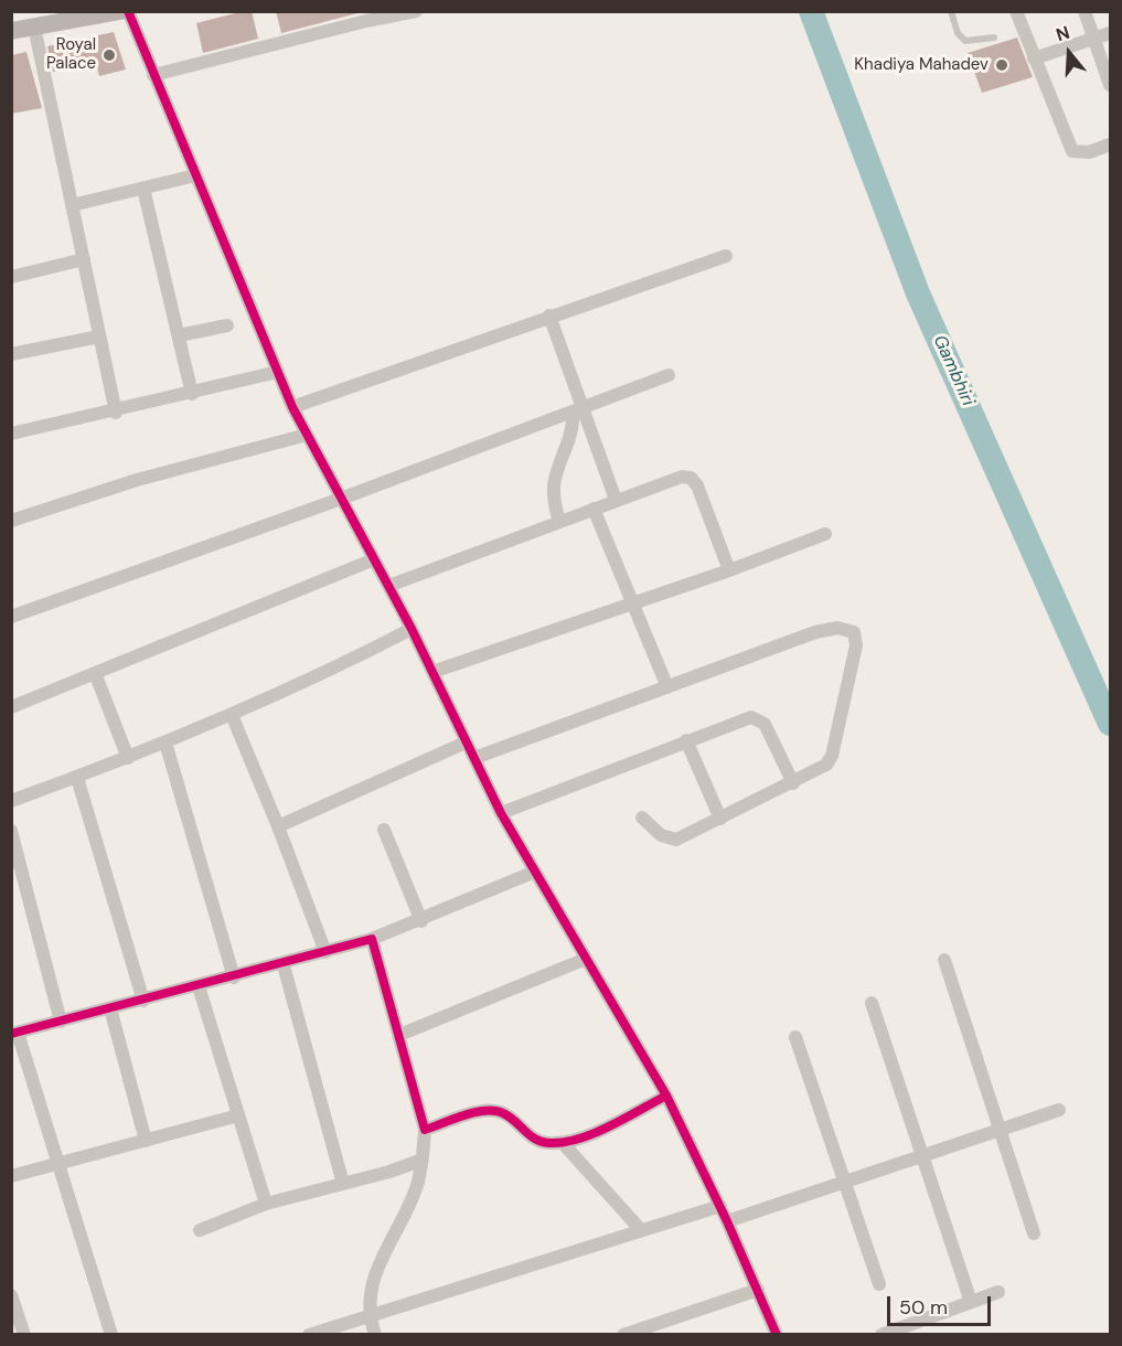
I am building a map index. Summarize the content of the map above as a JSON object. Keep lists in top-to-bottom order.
{
  "water": ["Gambhiri"],
  "places": ["Royal Palace", "Khadiya Mahadev"],
  "scale_bar": "50 m",
  "north": "top"
}
